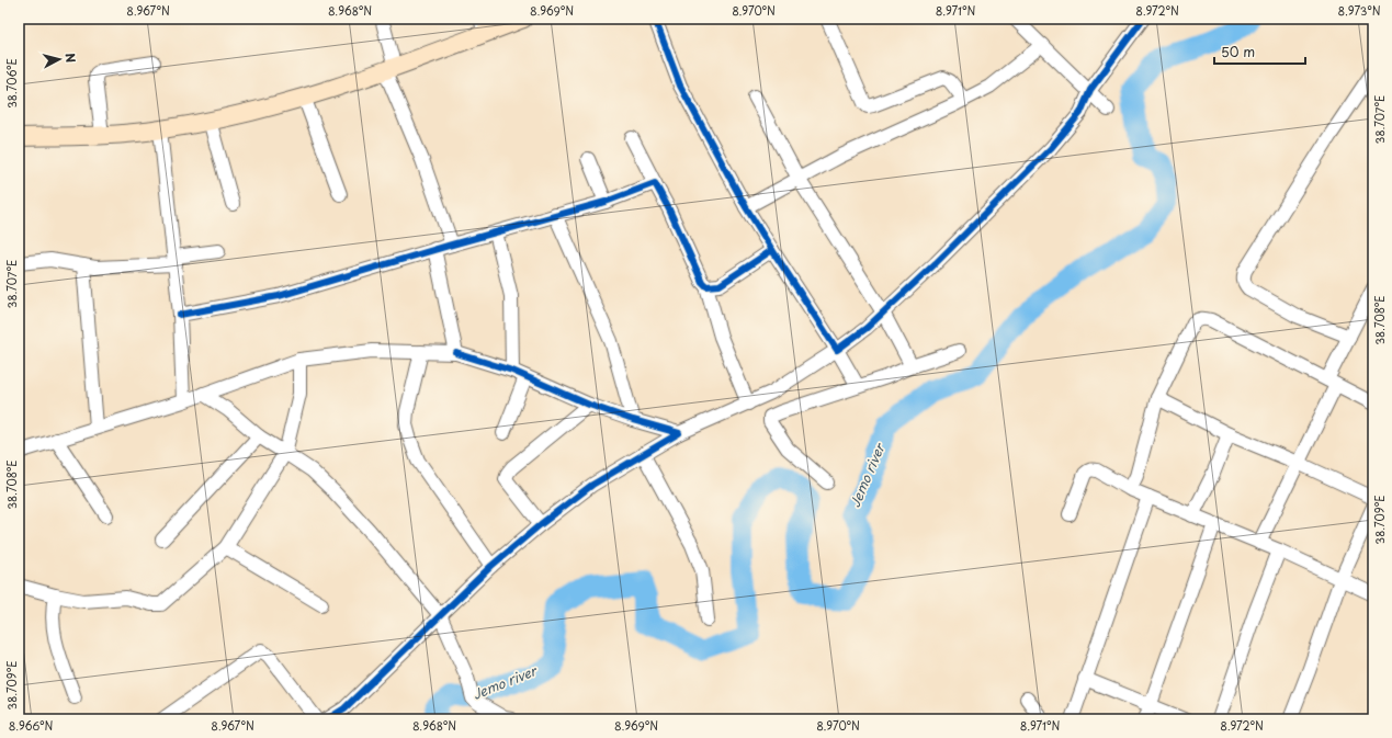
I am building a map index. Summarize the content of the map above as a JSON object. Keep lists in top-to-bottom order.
{
  "water": ["Jemo river"],
  "scale_bar": "50 m",
  "north": "right",
  "coordinates": [
    "8.967°N",
    "8.968°N",
    "8.969°N",
    "8.970°N",
    "8.971°N",
    "8.972°N",
    "8.973°N",
    "38.706°E",
    "38.707°E",
    "38.708°E",
    "38.709°E",
    "8.966°N"
  ]
}
